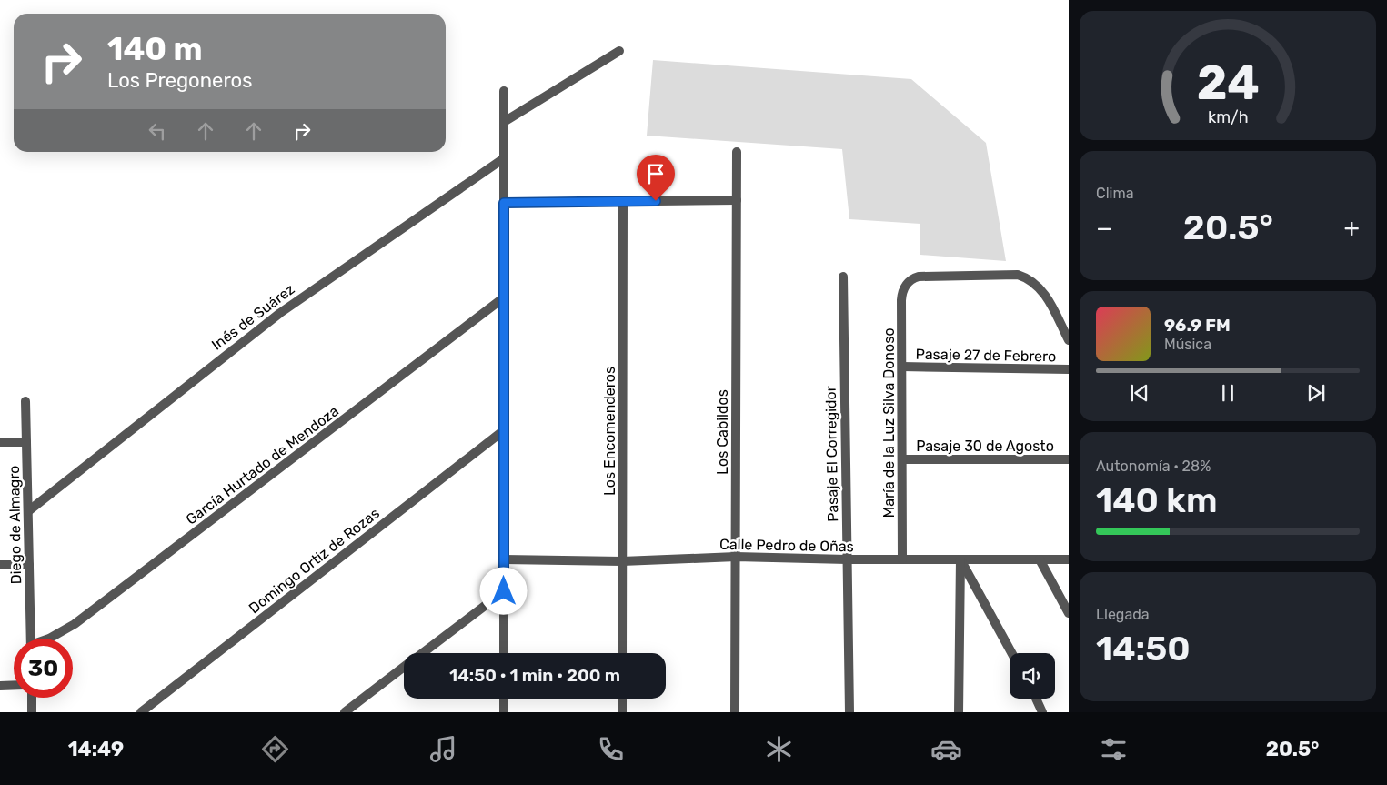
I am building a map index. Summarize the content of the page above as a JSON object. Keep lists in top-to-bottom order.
{
  "streets": {
    "street": [
      "Inés de Suárez",
      "Pasaje 27 de Febrero",
      "María de la Luz Silva Donoso",
      "Los Encomenderos",
      "Los Cabildos",
      "Pasaje 30 de Agosto",
      "Pasaje El Corregidor",
      "García Hurtado de Mendoza",
      "Diego de Almagro",
      "Calle Pedro de Oñas",
      "Domingo Ortiz de Rozas"
    ]
  },
  "crossings": [
    ["Inés de Suárez", "Diego de Almagro"],
    ["Pasaje 27 de Febrero", "María de la Luz Silva Donoso"],
    ["María de la Luz Silva Donoso", "Pasaje 30 de Agosto"],
    ["María de la Luz Silva Donoso", "Calle Pedro de Oñas"],
    ["Los Encomenderos", "Calle Pedro de Oñas"],
    ["Los Cabildos", "Calle Pedro de Oñas"],
    ["Pasaje El Corregidor", "Calle Pedro de Oñas"]
  ],
  "page": {
    "turn": ["140 m", "Los Pregoneros"],
    "tile": [
      "Clima",
      ["Autonomía · 28%", "140 km"],
      ["Llegada", "14:50"]
    ],
    "heat": ["−", "20.5°", "+"],
    "song": ["96.9 FM", "Música"],
    "limit": "30",
    "trip": "14:50 · 1 min · 200 m",
    "tabs": ["14:49", "20.5°"],
    "gauge": ["24", "km/h"]
  }
}
